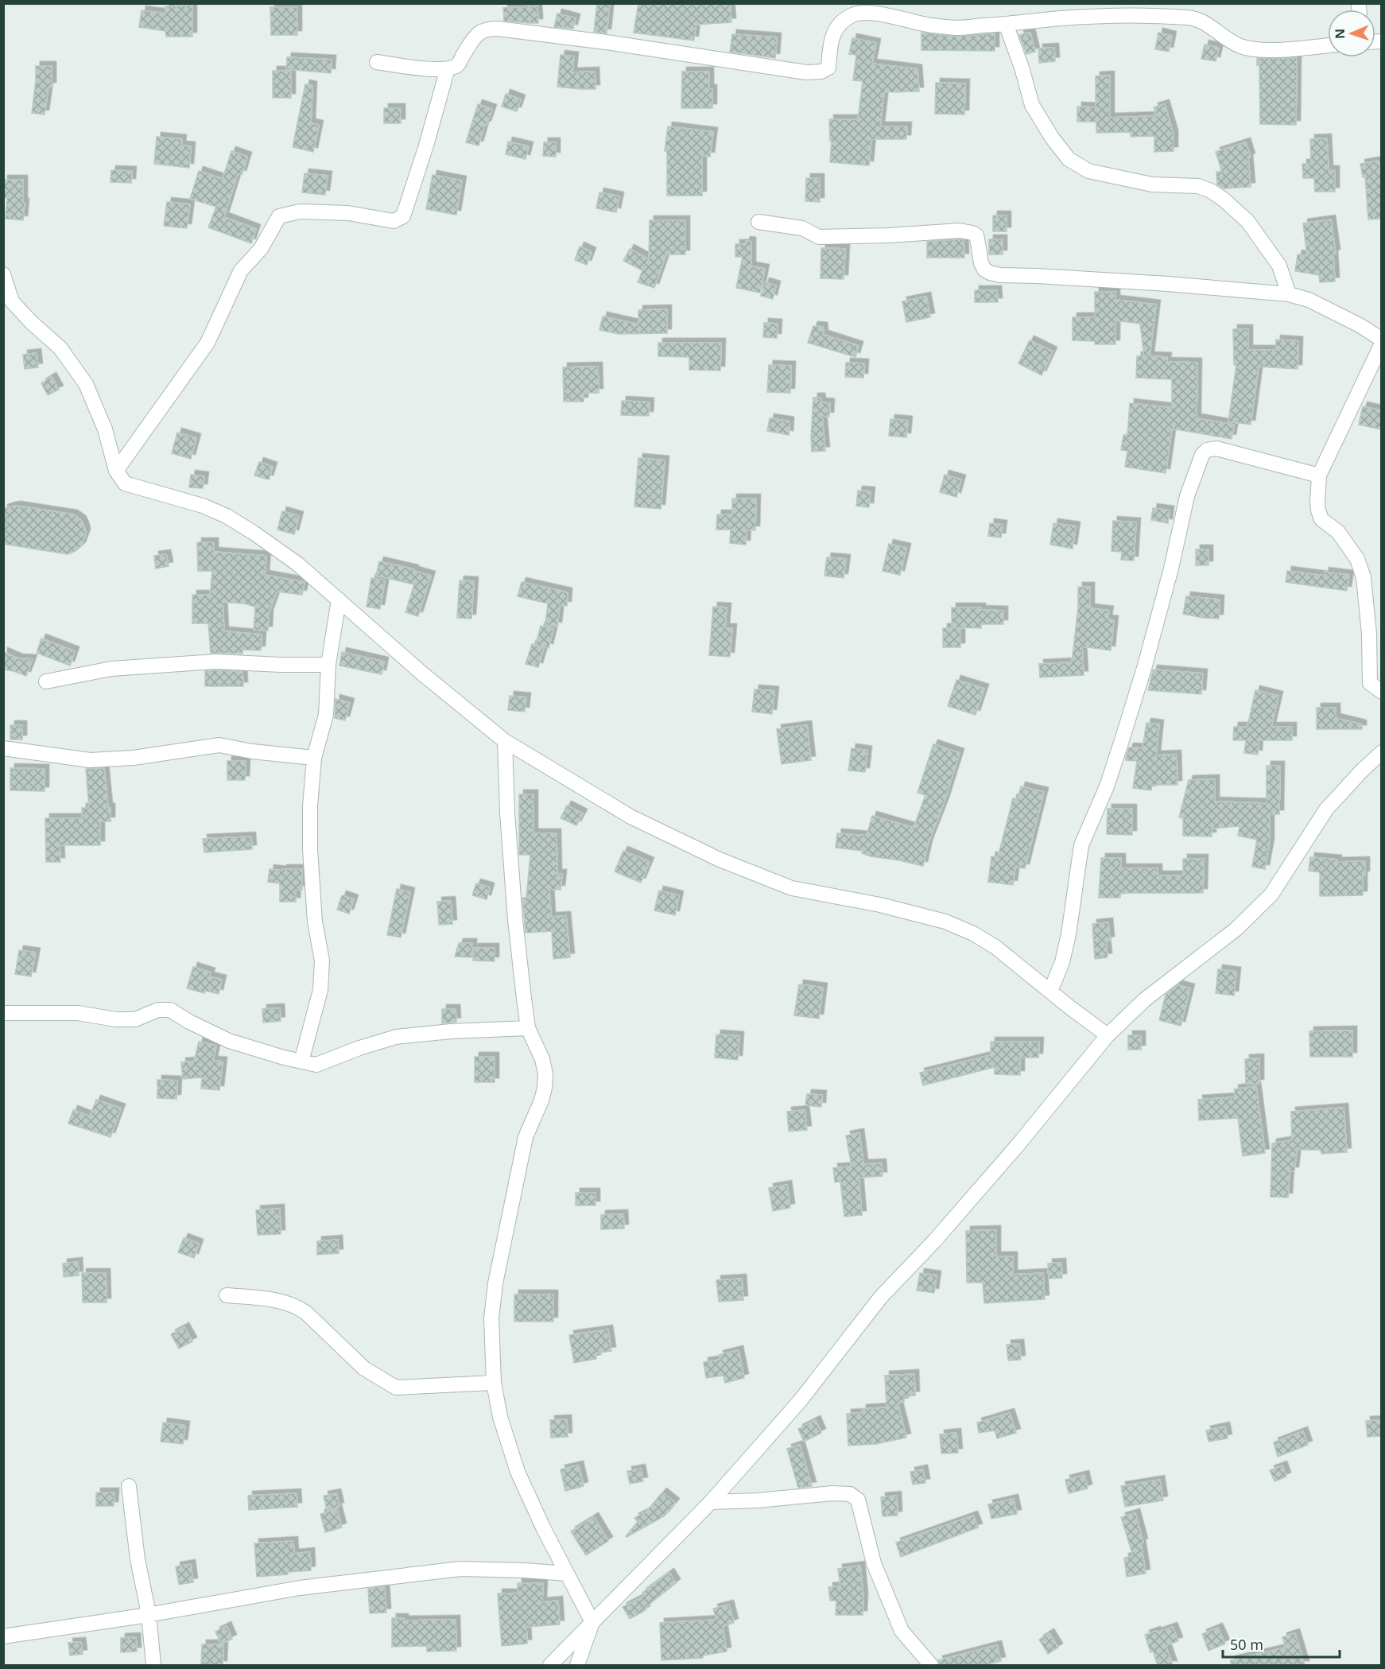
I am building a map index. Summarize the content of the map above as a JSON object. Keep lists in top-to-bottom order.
{
  "scale_bar": "50 m",
  "north": "left"
}
